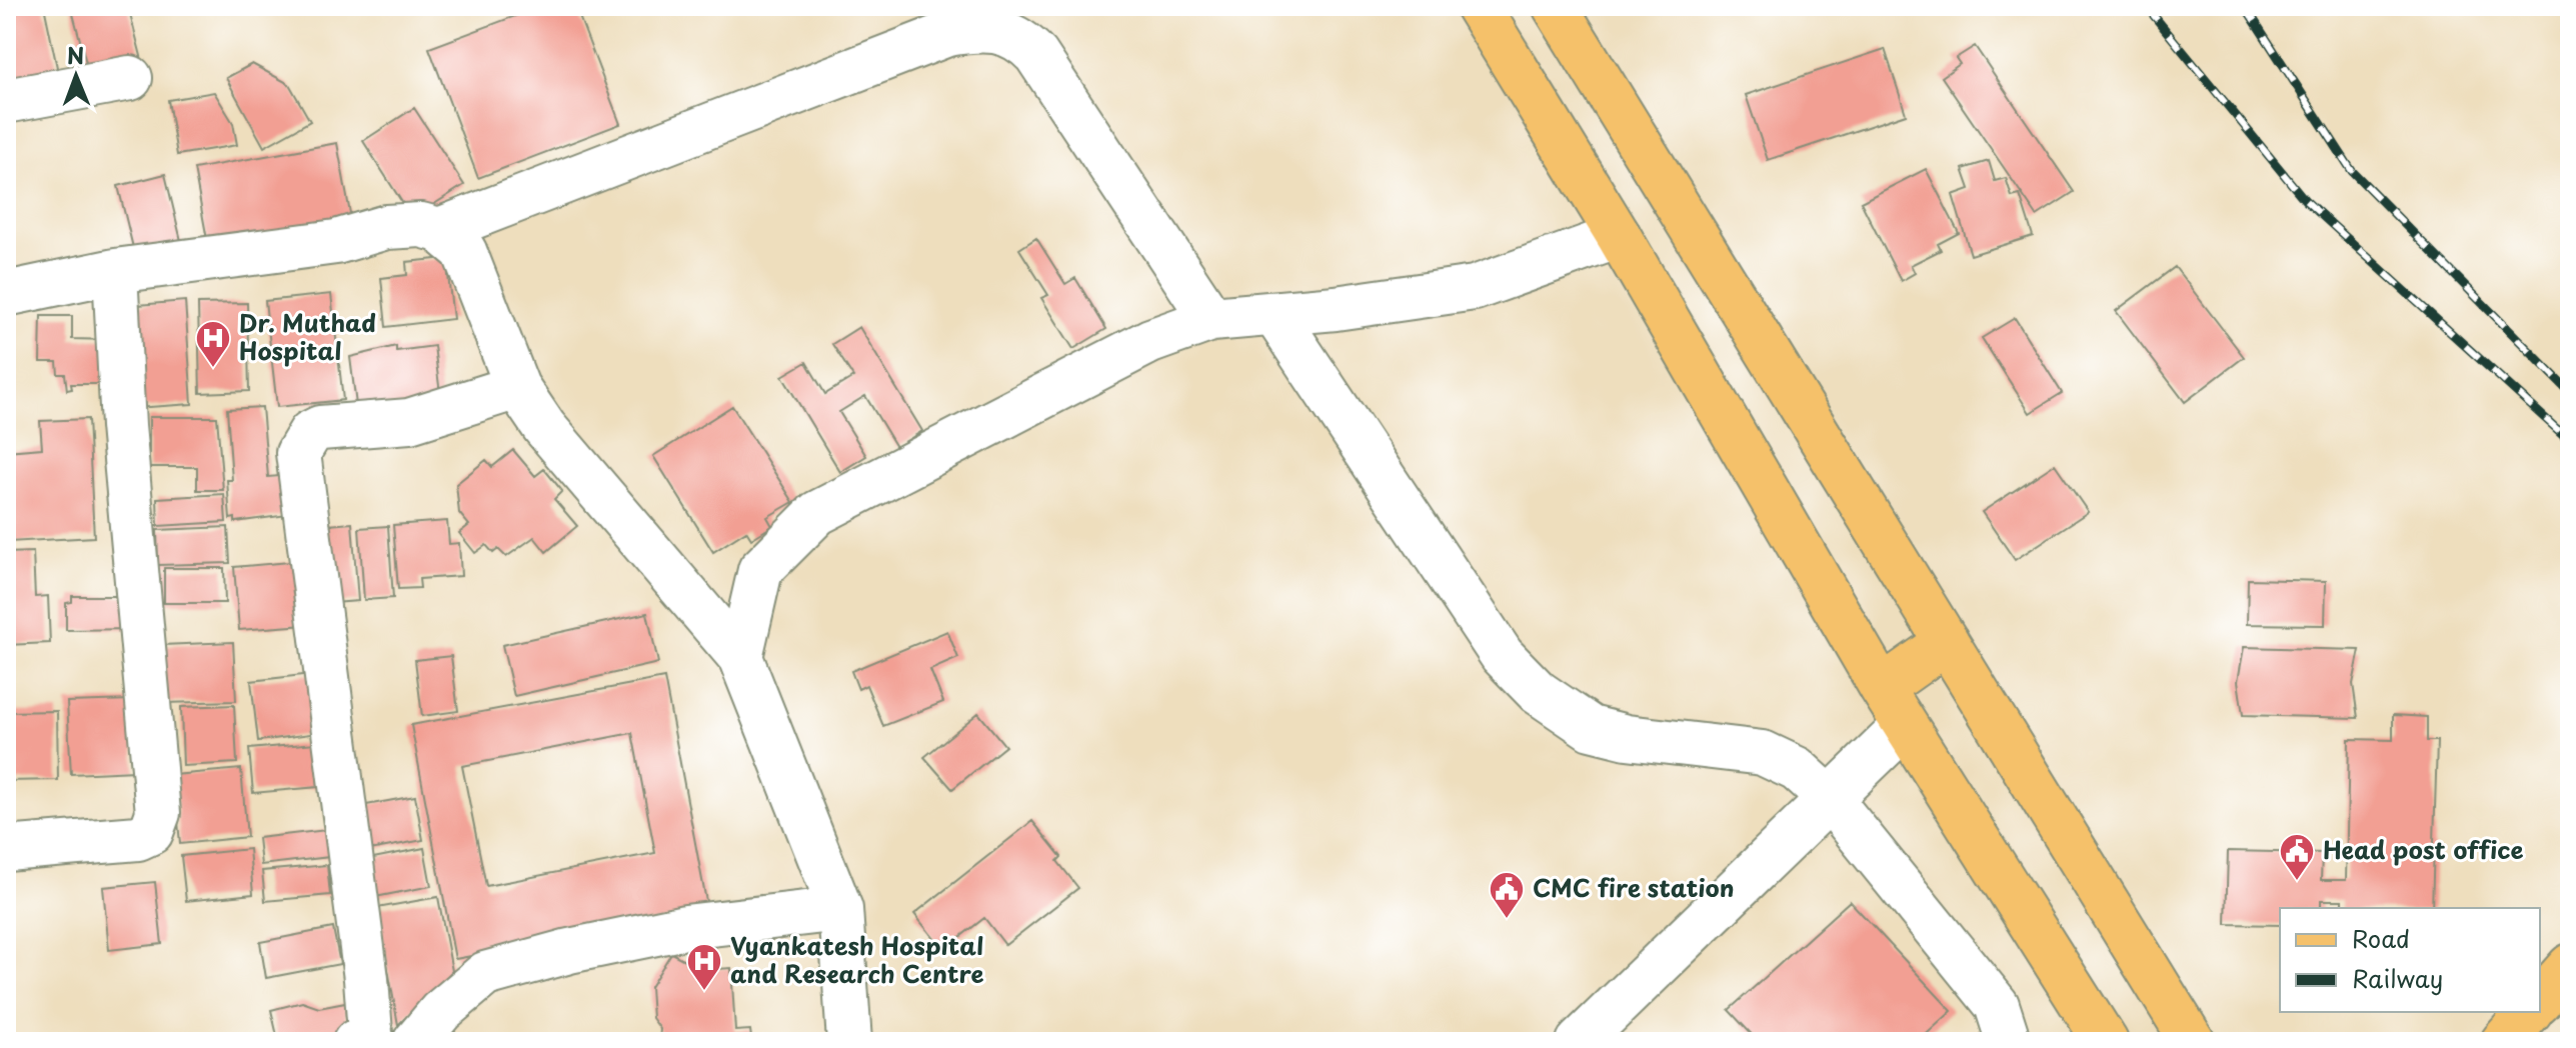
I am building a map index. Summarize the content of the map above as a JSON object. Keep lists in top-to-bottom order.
{
  "places": {
    "hospital": ["Dr. Muthad Hospital", "Vyankatesh Hospital and Research Centre"],
    "public building": ["Head post office", "CMC fire station"]
  },
  "legend": ["Road", "Railway"],
  "north": "top"
}
